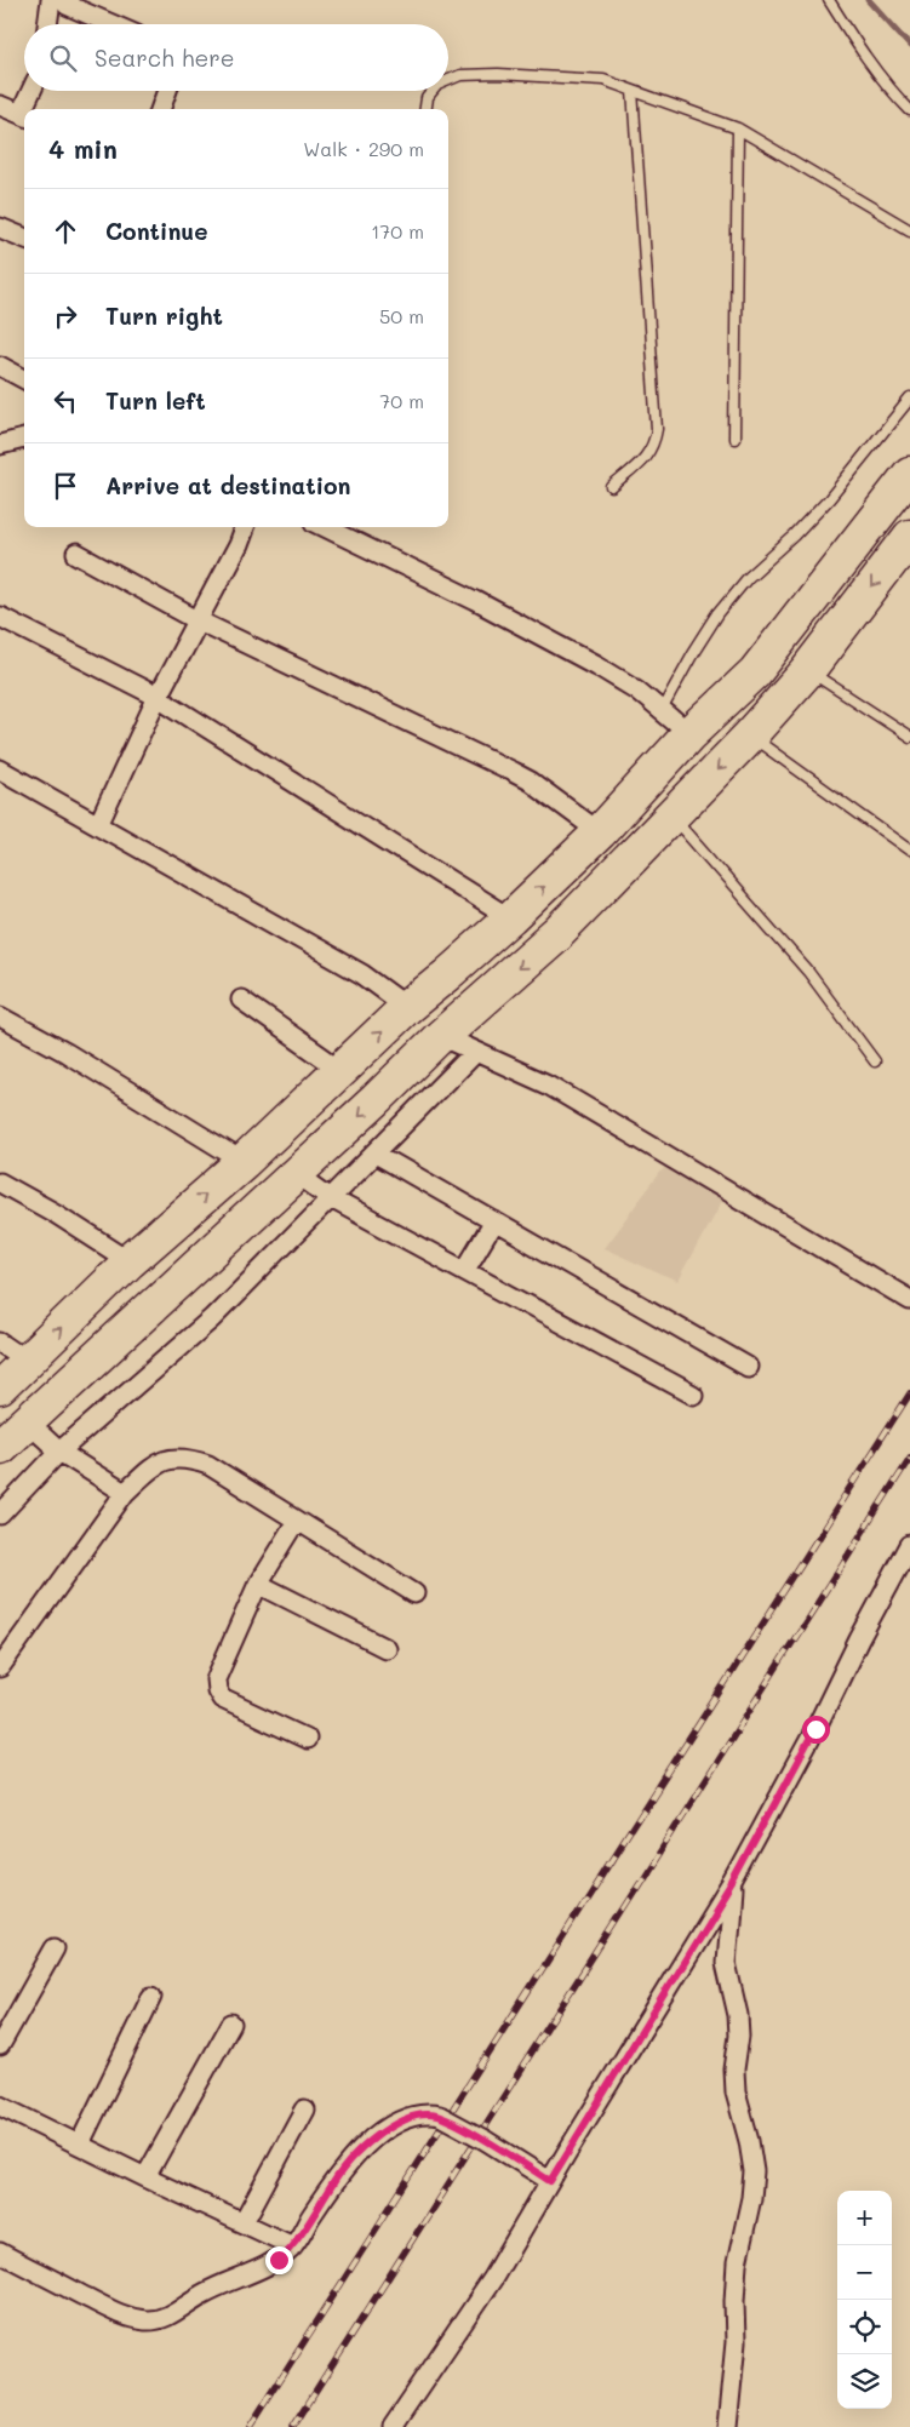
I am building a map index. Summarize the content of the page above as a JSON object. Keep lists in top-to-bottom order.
{
  "page": {
    "search": "Search here",
    "heading": ["4 min", "Walk · 290 m"],
    "list": [
      ["Continue", "170 m"],
      ["Turn right", "50 m"],
      ["Turn left", "70 m"],
      "Arrive at destination"
    ],
    "map_buttons": ["+", "−"]
  }
}
